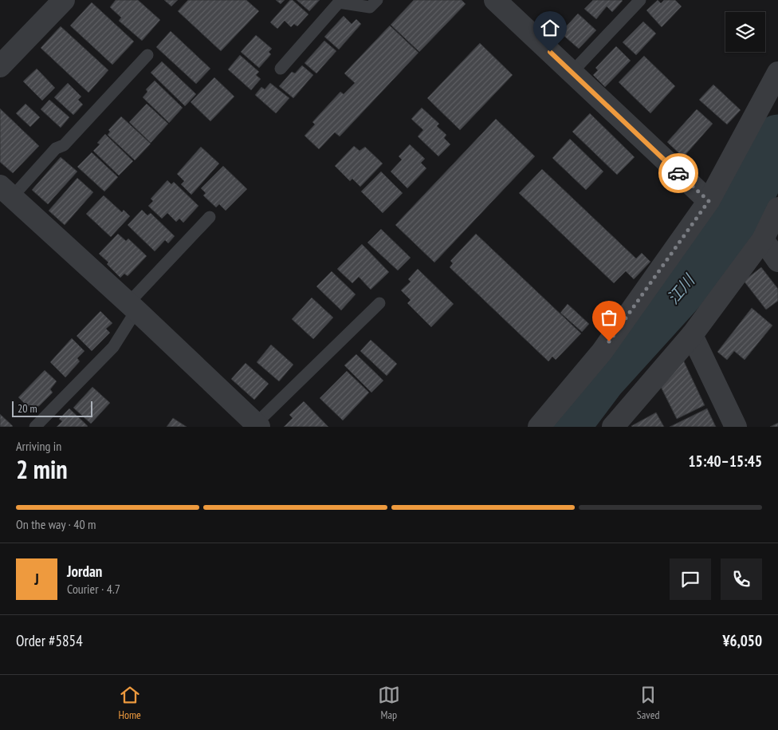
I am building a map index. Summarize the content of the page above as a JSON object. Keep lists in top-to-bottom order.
{
  "water": ["江川"],
  "scale_bar": "20 m",
  "page": {
    "scale": "20 m",
    "heading": ["2 min", "Arriving in", "15:40–15:45"],
    "panel": [
      "Jordan",
      "Courier · 4.7",
      "Order #5854",
      "¥6,050"
    ],
    "bar": "On the way · 40 m",
    "round": "J",
    "tabs": ["Home", "Map", "Saved"]
  }
}
